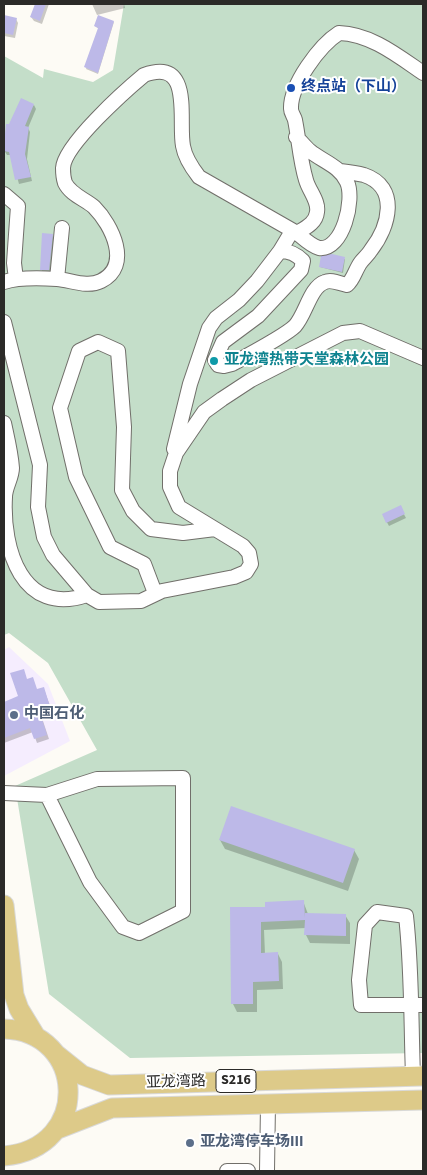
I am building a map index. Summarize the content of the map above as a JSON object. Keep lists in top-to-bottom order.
{
  "streets": {
    "main road": ["S216", "亚龙湾路"]
  },
  "crossings": [
    ["S216", "亚龙湾路"]
  ],
  "places": [
    "终点站（下山）",
    "亚龙湾热带天堂森林公园",
    "中国石化",
    "亚龙湾停车场III"
  ]
}
